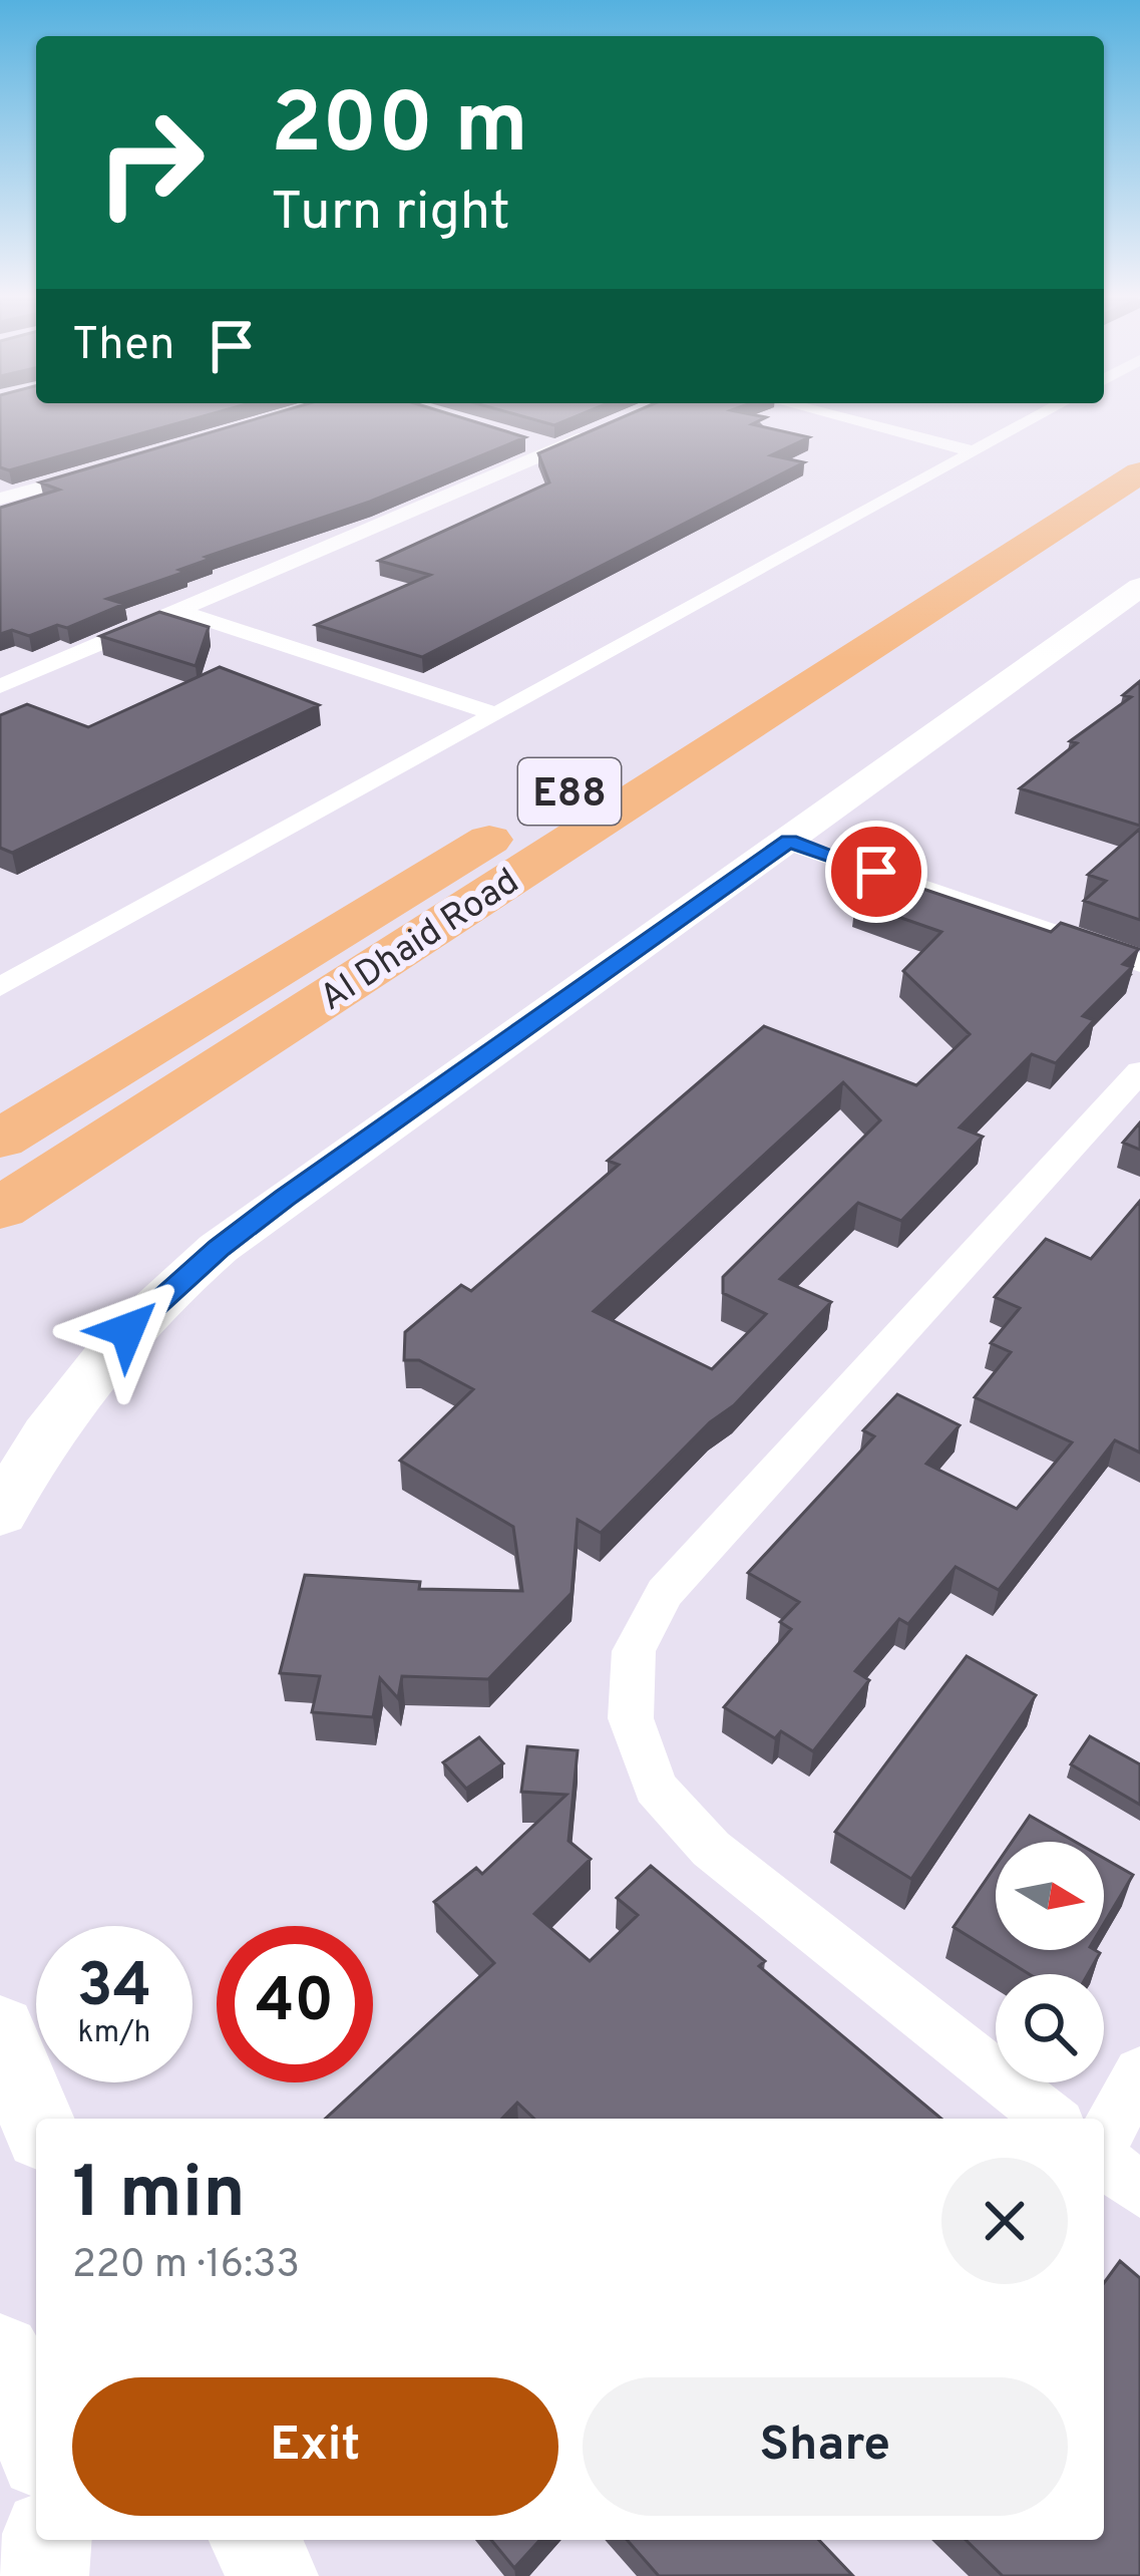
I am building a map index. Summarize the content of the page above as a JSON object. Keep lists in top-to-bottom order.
{
  "streets": {
    "highway": ["E88", "Al Dhaid Road"]
  },
  "north": "right",
  "page": {
    "turn": ["200 m", "Turn right"],
    "then": "Then",
    "speed": "34 km/h",
    "limit": "40",
    "heading": ["1 min", "220 m · 16:33"],
    "buttons": ["Exit", "Share"]
  }
}
